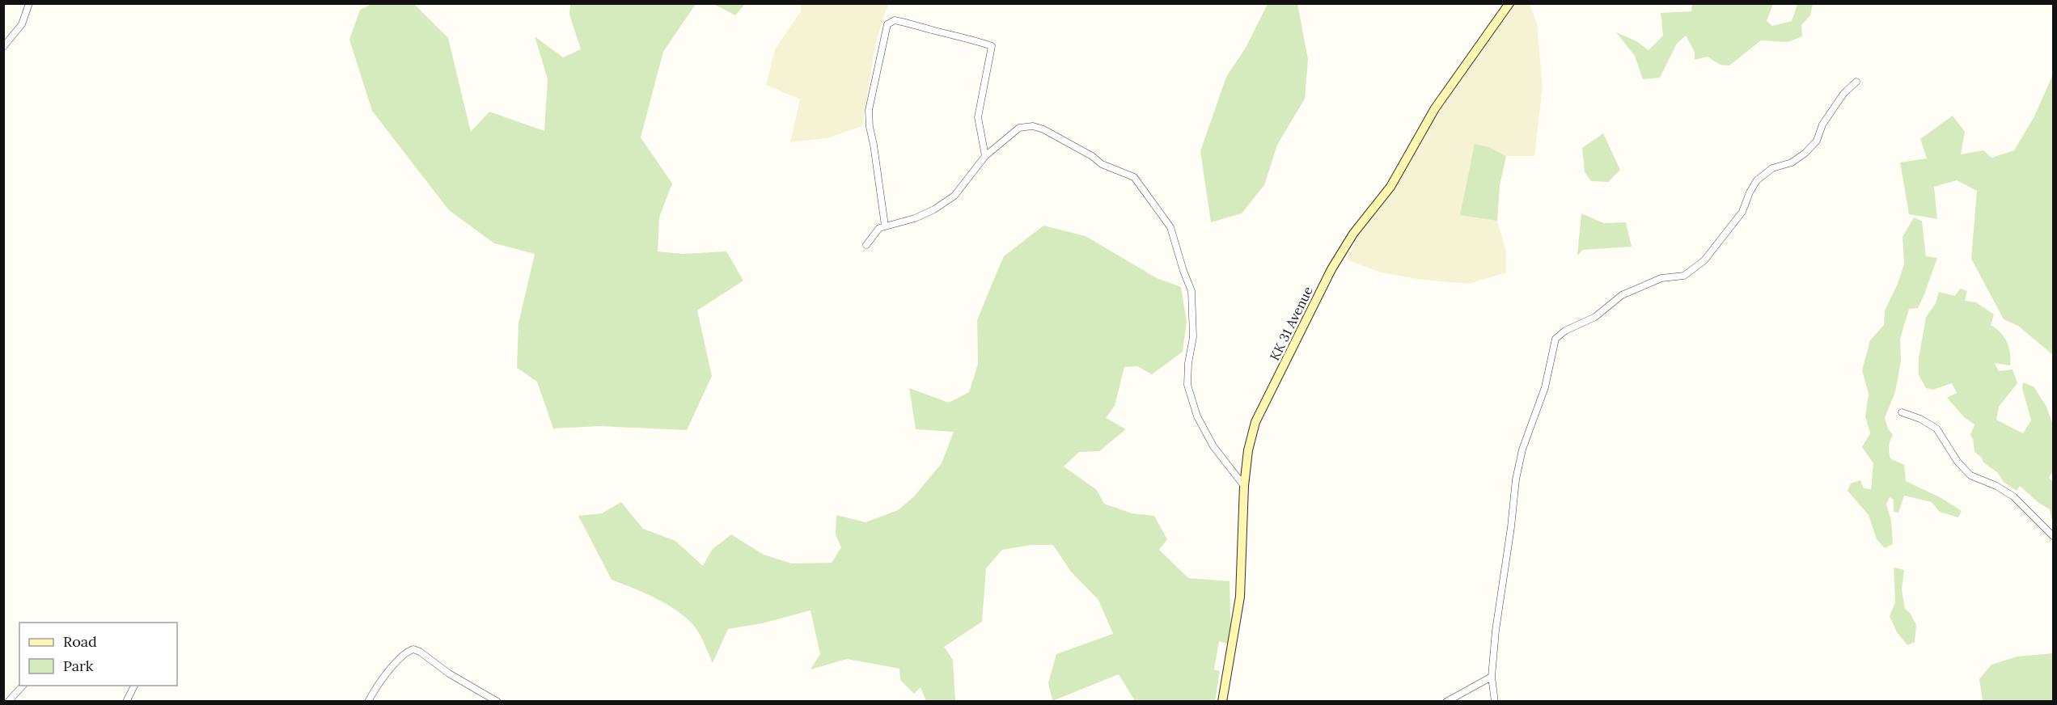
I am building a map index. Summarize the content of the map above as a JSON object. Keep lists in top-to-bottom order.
{
  "streets": {
    "main road": ["KK 31 Avenue"]
  },
  "legend": ["Road", "Park"]
}
